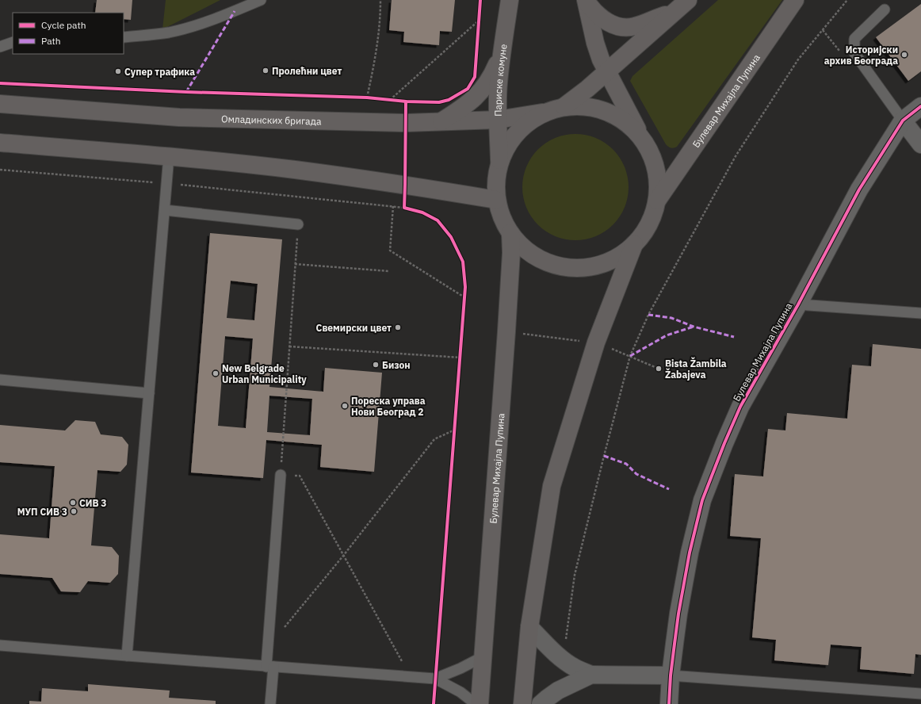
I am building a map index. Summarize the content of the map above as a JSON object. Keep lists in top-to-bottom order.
{
  "streets": {
    "main road": ["Париске комуне", "Булевар Михајла Пупина", "Омладинских бригада"]
  },
  "crossings": [
    ["Париске комуне", "Омладинских бригада"]
  ],
  "places": [
    "Историјски архив Београда",
    "Пролећни цвет",
    "Супер трафика",
    "Свемирски цвет",
    "Бизон",
    "Bista Žambila Žabajeva",
    "New Belgrade Urban Municipality",
    "Пореска управа Нови Београд 2",
    "СИВ 3",
    "МУП СИВ 3"
  ],
  "legend": ["Cycle path", "Path"]
}
